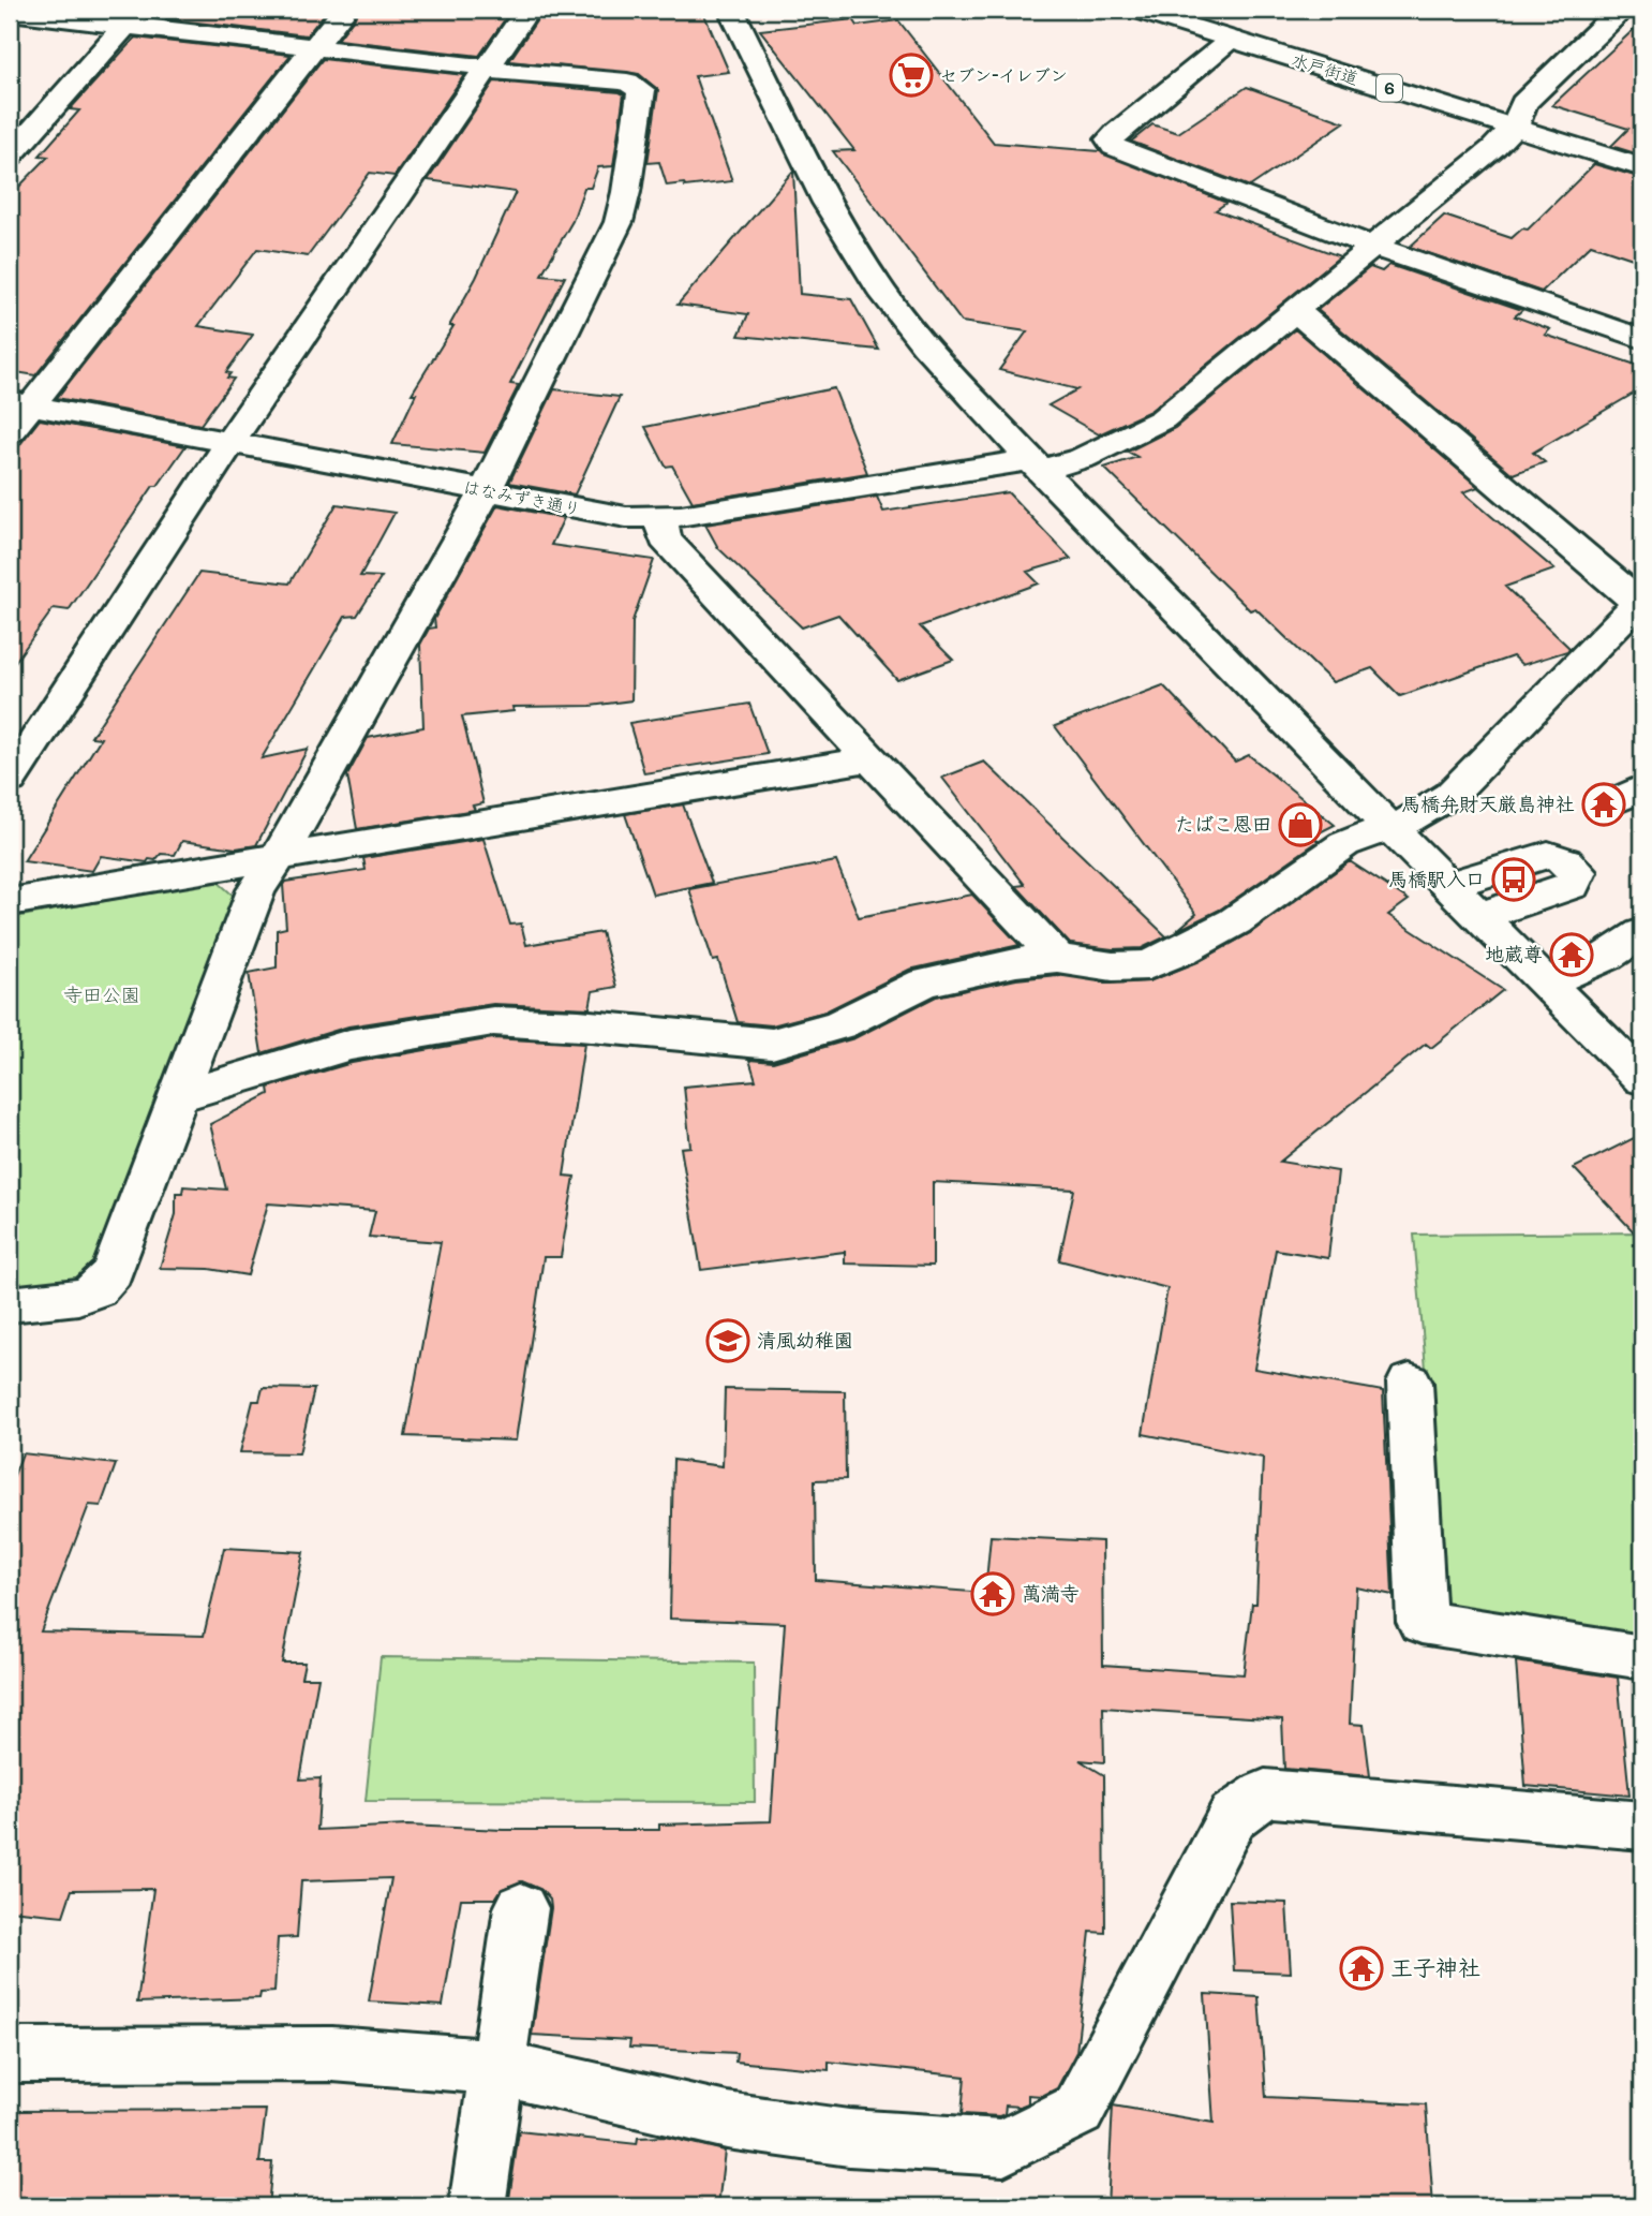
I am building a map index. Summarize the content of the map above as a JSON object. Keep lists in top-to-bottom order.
{
  "streets": {
    "main road": ["水戸街道", "6", "はなみずき通り"]
  },
  "parks": ["寺田公園"],
  "places": {
    "supermarket": ["セブン-イレブン"],
    "temple": [
      "馬橋弁財天厳島神社",
      "地蔵尊",
      "萬満寺",
      "王子神社"
    ],
    "shop": ["たばこ恩田"],
    "bus stop": ["馬橋駅入口"],
    "school or university": ["清風幼稚園"]
  }
}
